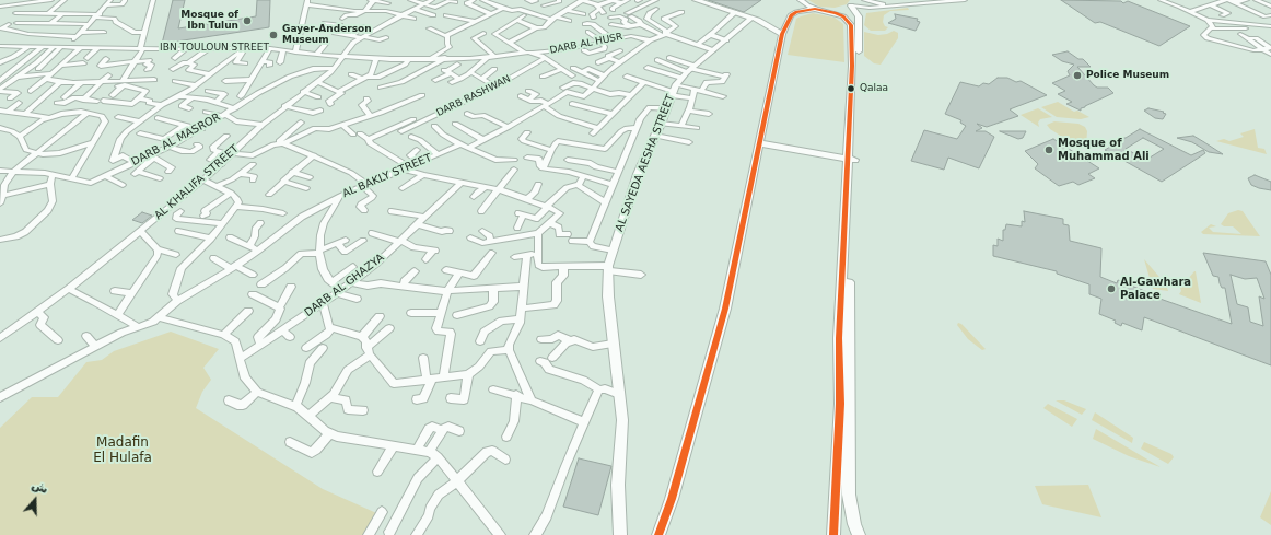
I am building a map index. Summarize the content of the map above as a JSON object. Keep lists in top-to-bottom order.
{
  "streets": {
    "main road": ["AL SAYEDA AESHA STREET"],
    "street": [
      "DARB AL HUSR",
      "IBN TOULOUN STREET",
      "DARB RASHWAN",
      "DARB AL MASROR",
      "AL BAKLY STREET",
      "AL KHALIFA STREET",
      "DARB AL GHAZYA"
    ]
  },
  "crossings": [
    ["DARB AL HUSR", "IBN TOULOUN STREET"],
    ["IBN TOULOUN STREET", "AL KHALIFA STREET"],
    ["DARB AL MASROR", "AL KHALIFA STREET"]
  ],
  "parks": ["Madafin El Hulafa"],
  "places": [
    "Mosque of Ibn Tulun",
    "Gayer-Anderson Museum",
    "Police Museum",
    "Qalaa",
    "Mosque of Muhammad Ali",
    "Al-Gawhara Palace"
  ],
  "north": "top"
}
